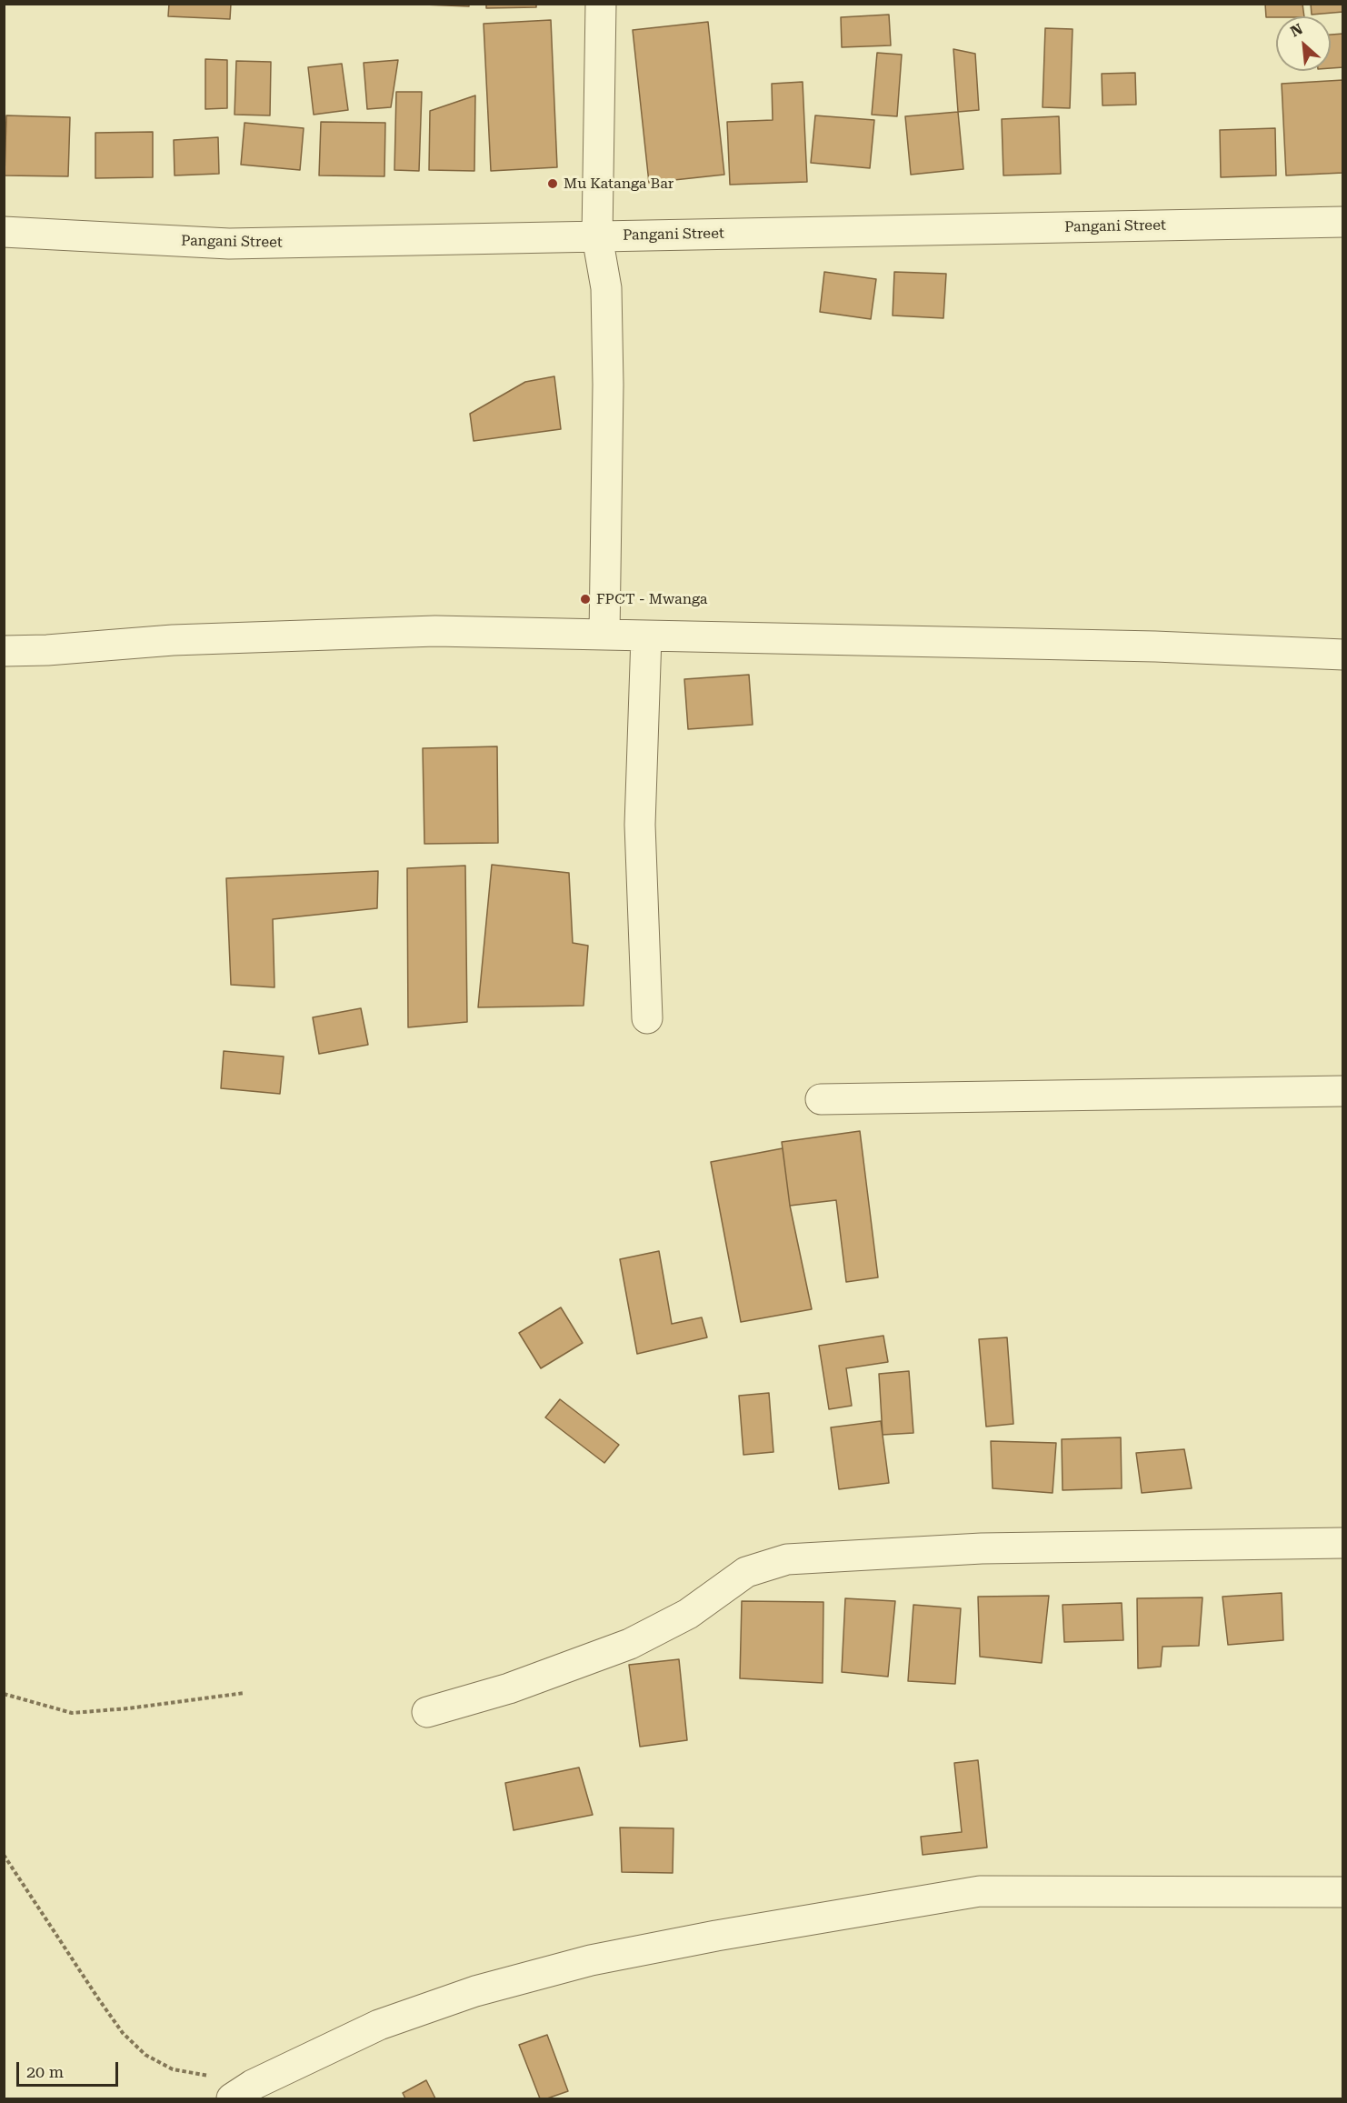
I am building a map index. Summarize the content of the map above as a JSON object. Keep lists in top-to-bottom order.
{
  "streets": {
    "street": ["Pangani Street"]
  },
  "places": ["Mu Katanga Bar", "FPCT - Mwanga"],
  "scale_bar": "20 m",
  "north": "top left"
}
